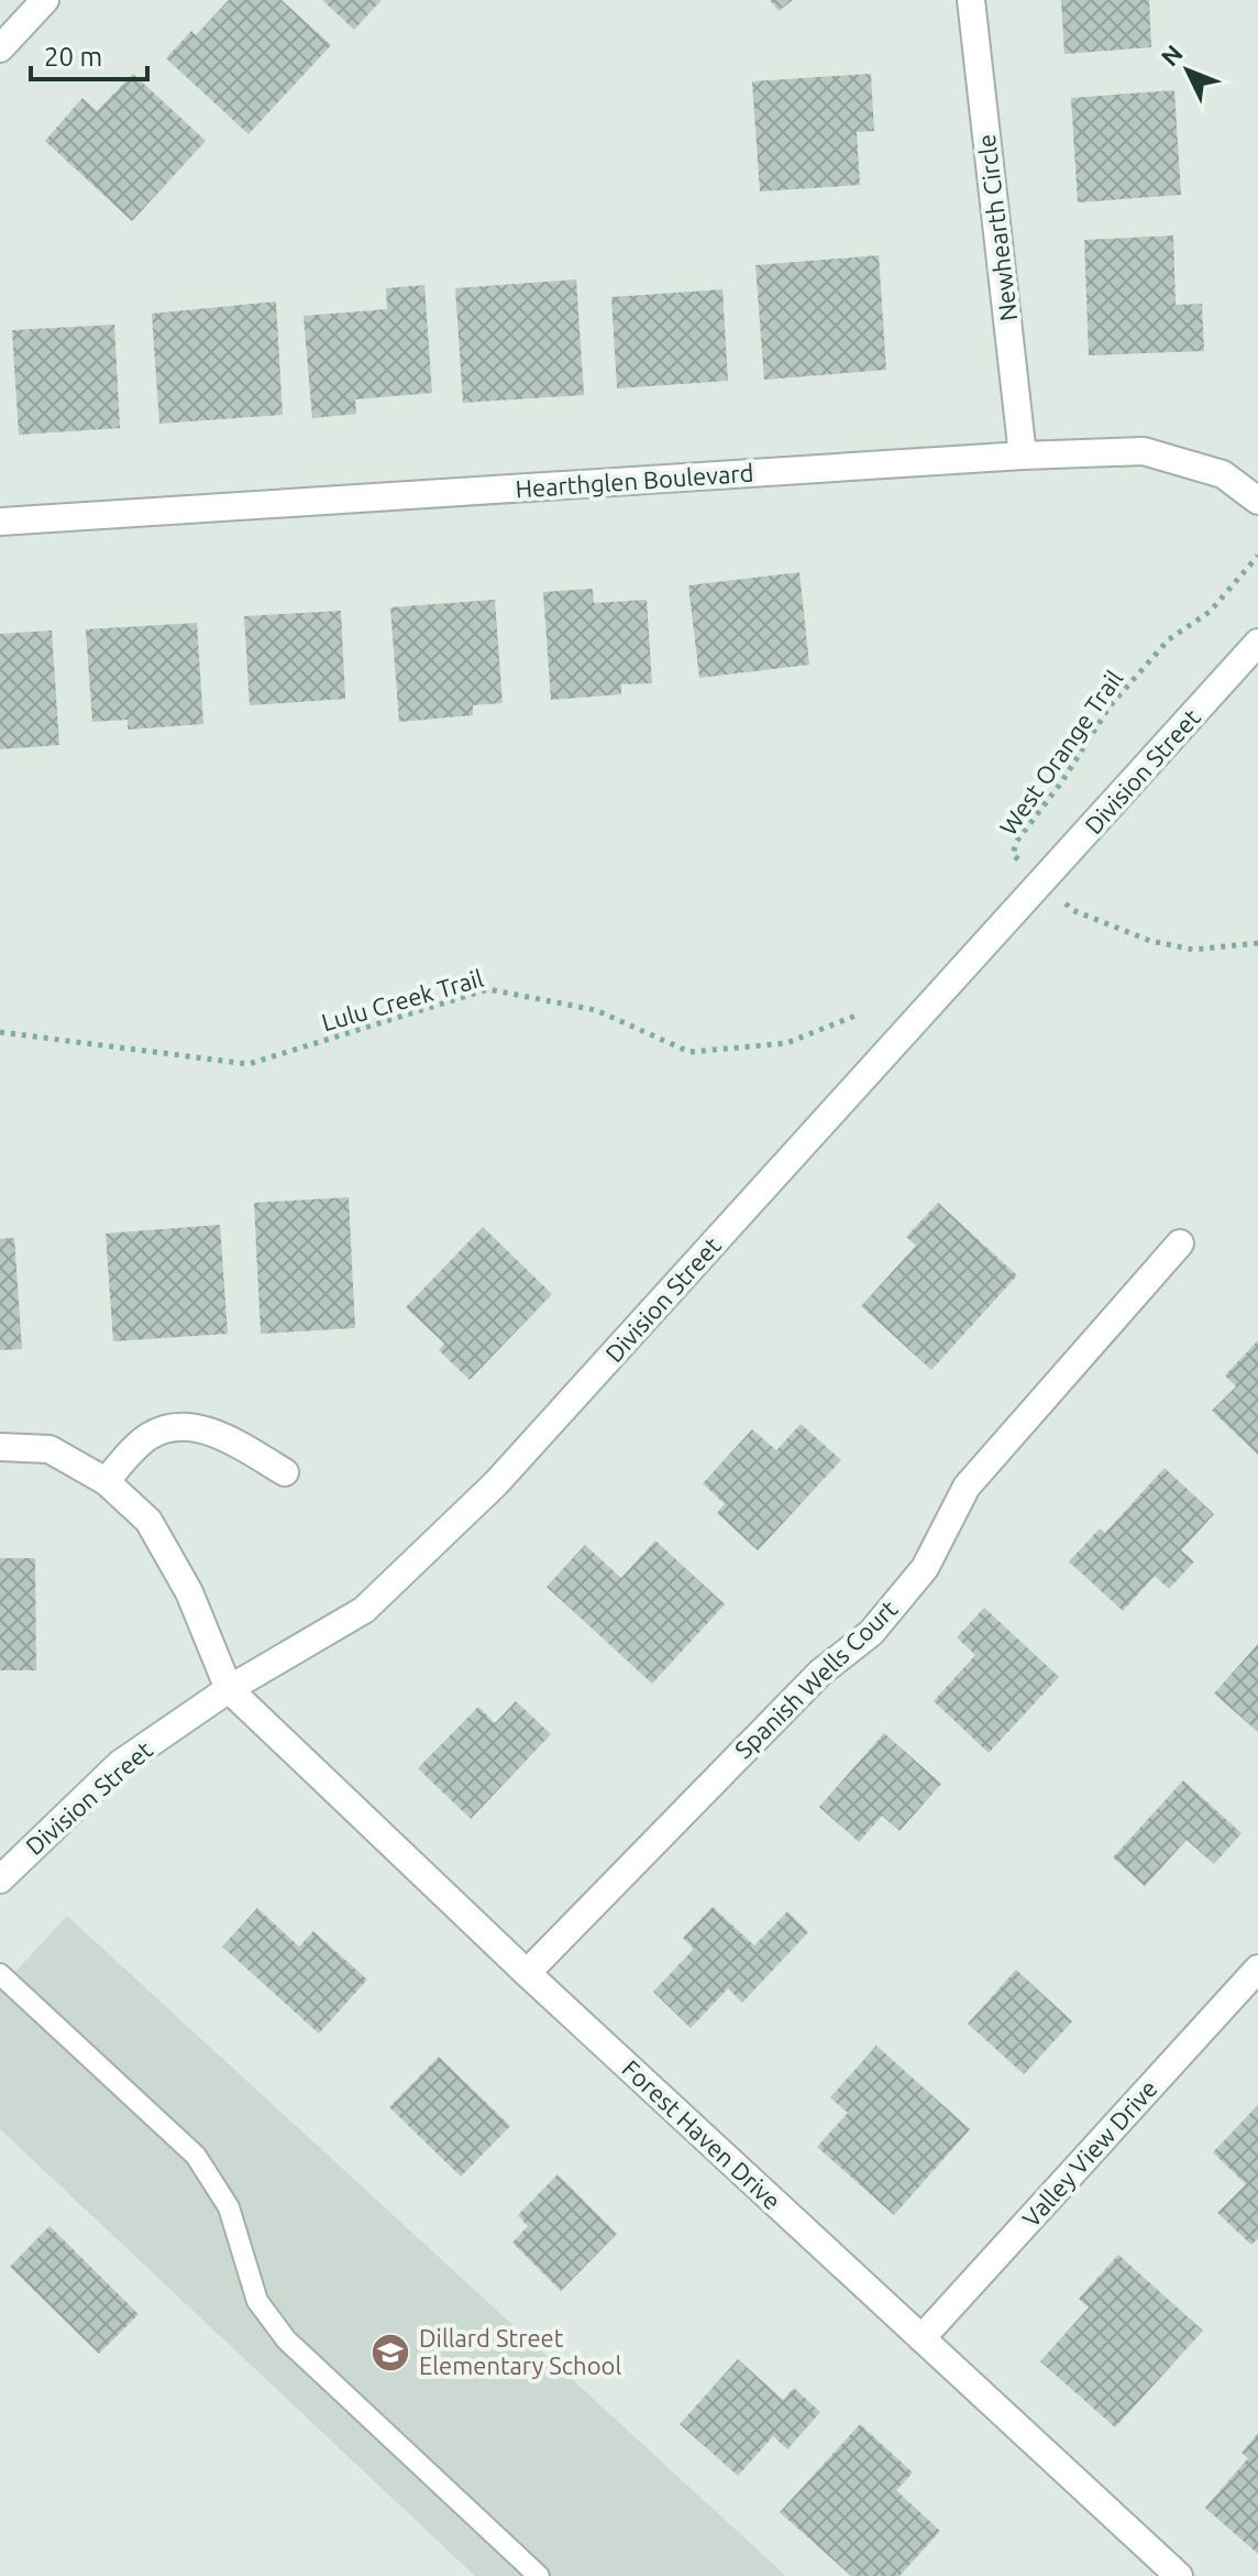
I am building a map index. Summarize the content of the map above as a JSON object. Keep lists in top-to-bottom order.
{
  "streets": {
    "street": [
      "Newhearth Circle",
      "Hearthglen Boulevard",
      "Division Street",
      "Spanish Wells Court",
      "Forest Haven Drive",
      "Valley View Drive"
    ],
    "path": ["West Orange Trail", "Lulu Creek Trail"]
  },
  "crossings": [
    ["Newhearth Circle", "Hearthglen Boulevard"],
    ["Division Street", "Forest Haven Drive"],
    ["Spanish Wells Court", "Forest Haven Drive"],
    ["Forest Haven Drive", "Valley View Drive"]
  ],
  "places": {
    "school or university": ["Dillard Street Elementary School"]
  },
  "scale_bar": "20 m",
  "north": "top left"
}
